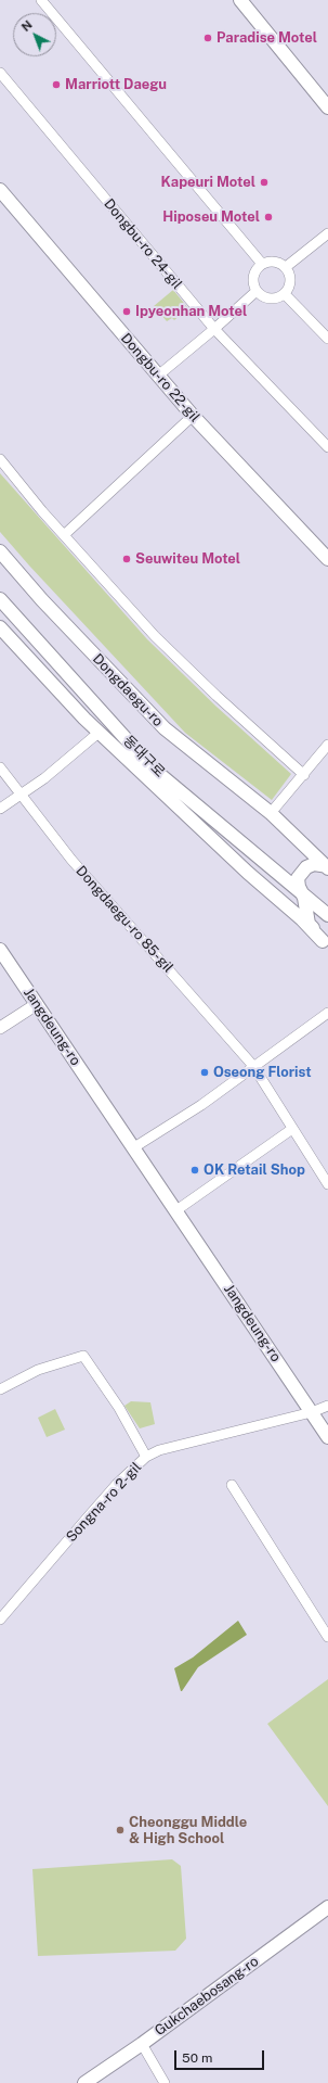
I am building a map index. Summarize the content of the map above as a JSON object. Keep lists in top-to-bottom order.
{
  "streets": {
    "main road": [
      "Dongbu-ro 22-gil",
      "Dongdaegu-ro",
      "동대구로",
      "Jangdeung-ro",
      "Gukchaebosang-ro"
    ],
    "street": ["Dongbu-ro 24-gil", "Dongdaegu-ro 85-gil", "Songna-ro 2-gil"]
  },
  "crossings": [
    ["Jangdeung-ro", "Songna-ro 2-gil"]
  ],
  "places": [
    "Paradise Motel",
    "Marriott Daegu",
    "Kapeuri Motel",
    "Hiposeu Motel",
    "Ipyeonhan Motel",
    "Seuwiteu Motel",
    "Oseong Florist",
    "OK Retail Shop",
    "Cheonggu Middle & High School"
  ],
  "scale_bar": "50 m",
  "north": "top left"
}
